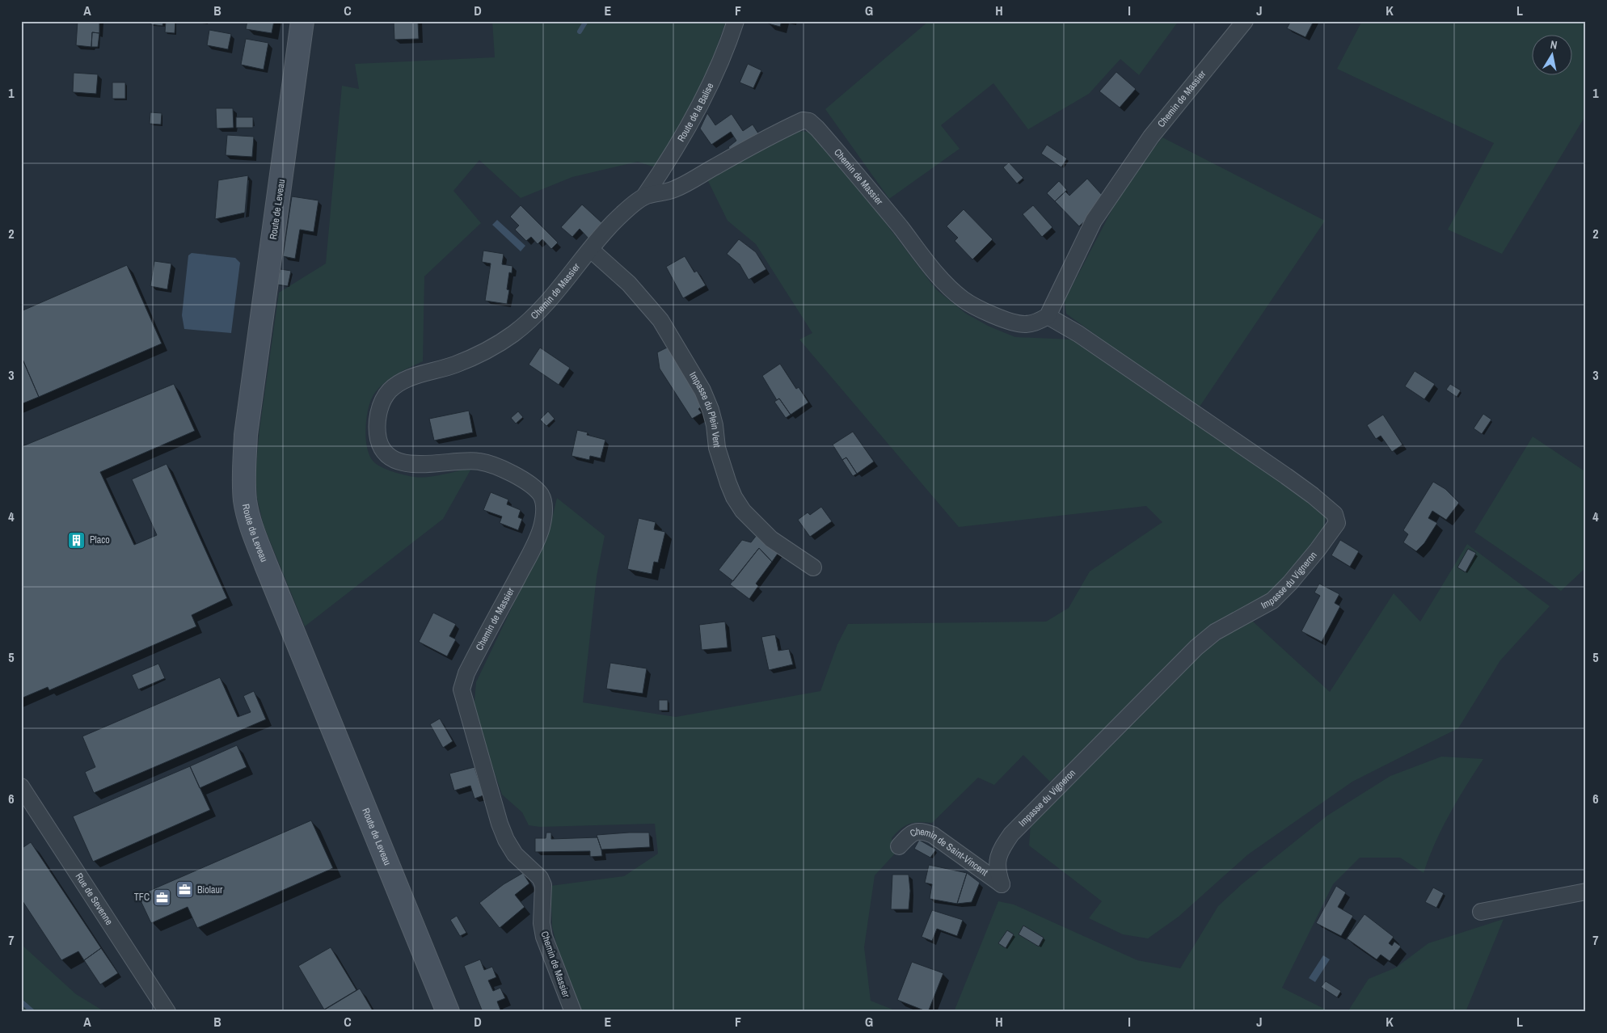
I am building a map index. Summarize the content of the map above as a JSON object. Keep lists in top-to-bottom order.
{
  "streets": {
    "street": [
      "Chemin de Massier",
      "Route de la Balise",
      "Route de Leveau",
      "Impasse du Plein Vent",
      "Impasse du Vigneron",
      "Chemin de Saint-Vincent",
      "Rue de Sevenne"
    ]
  },
  "crossings": [
    ["Chemin de Massier", "Route de la Balise"],
    ["Chemin de Massier", "Impasse du Plein Vent"],
    ["Chemin de Massier", "Impasse du Vigneron"],
    ["Impasse du Vigneron", "Chemin de Saint-Vincent"]
  ],
  "places": {
    "building": ["Placo"],
    "office": ["Biolaur", "TFC"]
  },
  "north": "top",
  "grid": {
    "columns": [
      "A",
      "B",
      "C",
      "D",
      "E",
      "F",
      "G",
      "H",
      "I",
      "J",
      "K",
      "L"
    ],
    "rows": [
      "1",
      "2",
      "3",
      "4",
      "5",
      "6",
      "7"
    ]
  }
}
